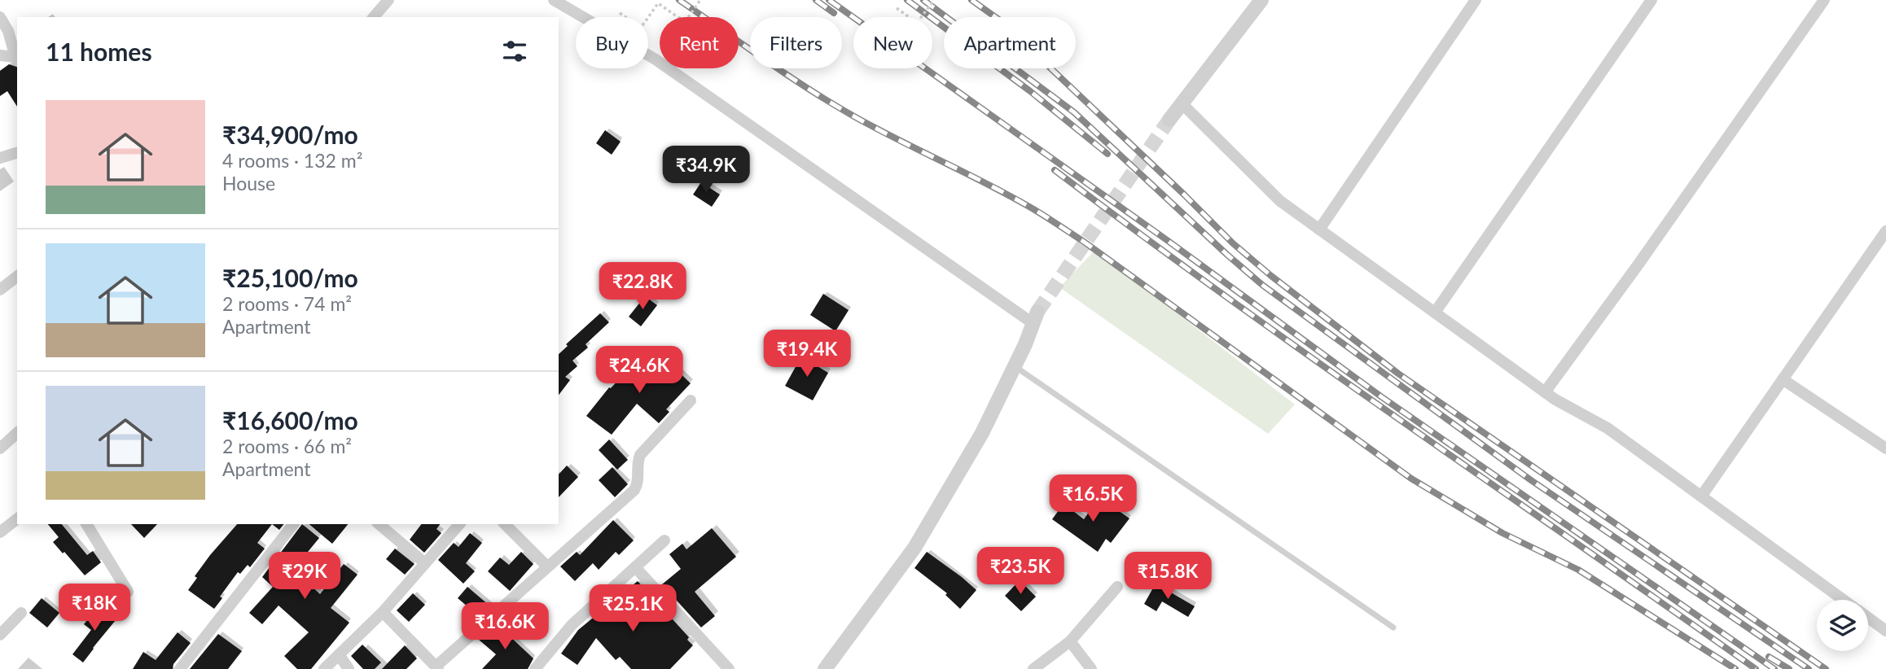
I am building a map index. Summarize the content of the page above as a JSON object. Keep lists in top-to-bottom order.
{
  "page": {
    "chip": [
      "Buy",
      "Rent",
      "Filters",
      "New",
      "Apartment"
    ],
    "heading": "11 homes",
    "list": [
      {
        "name": "₹34,900/mo",
        "note": "4 rooms · 132 m² · House"
      },
      {
        "name": "₹25,100/mo",
        "note": "2 rooms · 74 m² · Apartment"
      },
      {
        "name": "₹16,600/mo",
        "note": "2 rooms · 66 m² · Apartment"
      }
    ],
    "price": [
      "₹34.9K",
      "₹22.8K",
      "₹19.4K",
      "₹24.6K",
      "₹16.5K",
      "₹23.5K",
      "₹29K",
      "₹15.8K",
      "₹18K",
      "₹25.1K",
      "₹16.6K"
    ]
  }
}
